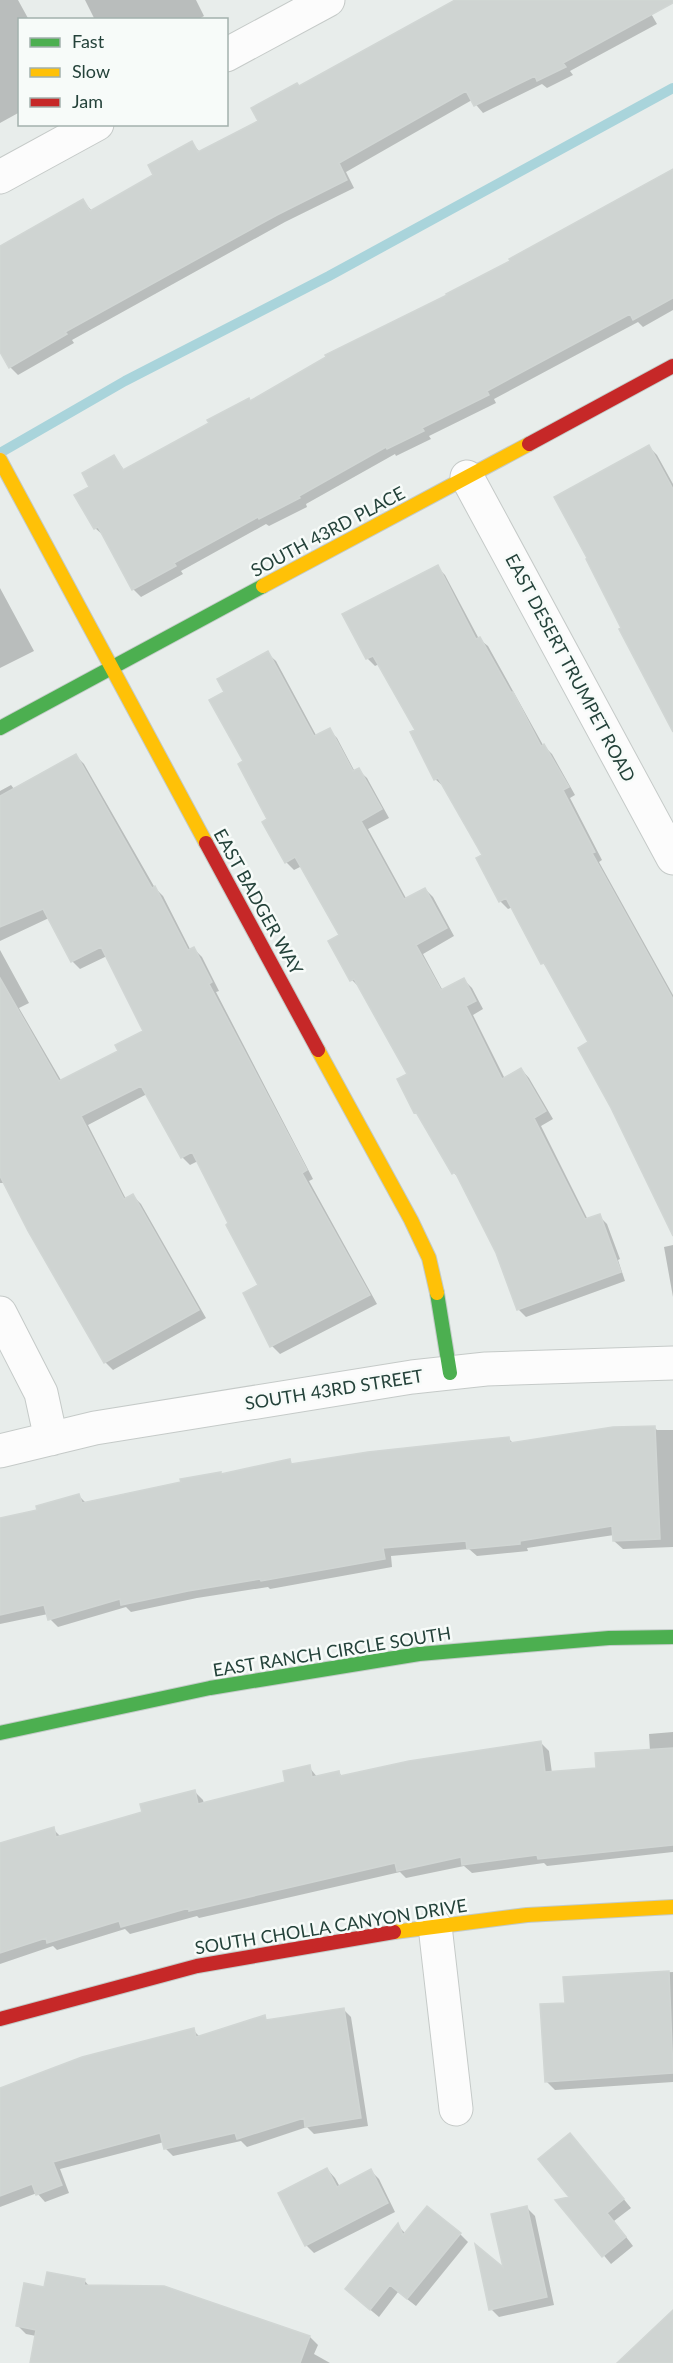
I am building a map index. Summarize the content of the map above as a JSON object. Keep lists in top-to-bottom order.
{
  "streets": {
    "street": [
      "SOUTH 43RD PLACE",
      "EAST DESERT TRUMPET ROAD",
      "EAST BADGER WAY",
      "SOUTH 43RD STREET",
      "EAST RANCH CIRCLE SOUTH",
      "SOUTH CHOLLA CANYON DRIVE"
    ]
  },
  "crossings": [
    ["SOUTH 43RD PLACE", "EAST DESERT TRUMPET ROAD"],
    ["SOUTH 43RD PLACE", "EAST BADGER WAY"],
    ["EAST BADGER WAY", "SOUTH 43RD STREET"]
  ],
  "legend": ["Fast", "Slow", "Jam"]
}
